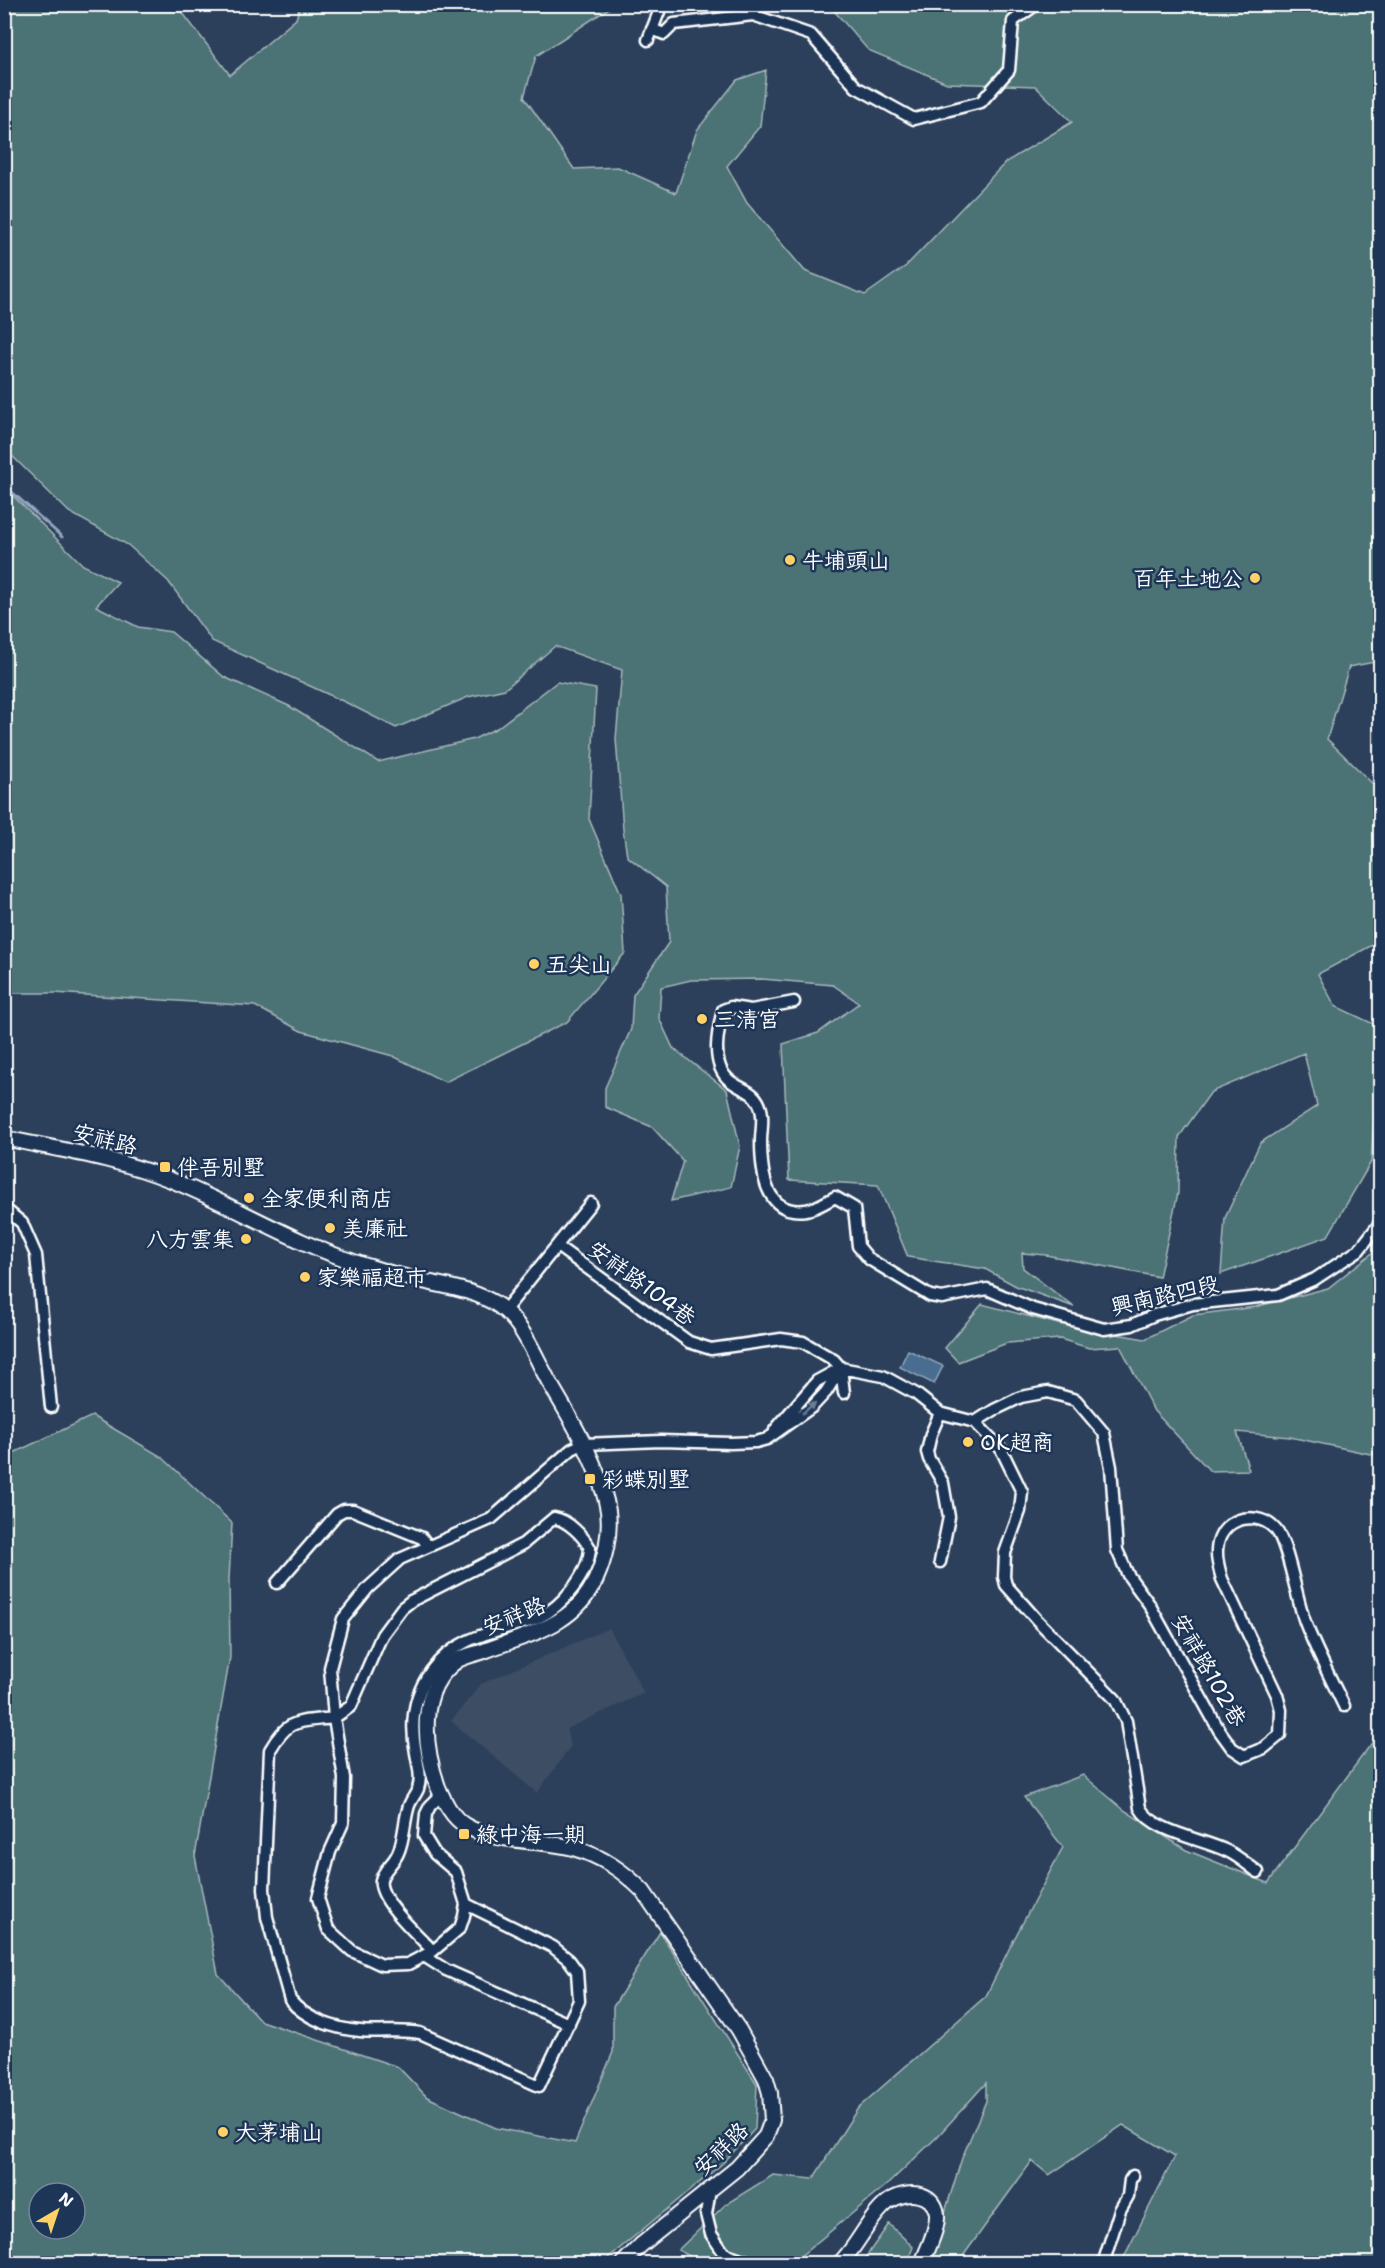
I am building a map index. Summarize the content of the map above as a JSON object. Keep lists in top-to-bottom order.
{
  "streets": {
    "street": [
      "安祥路",
      "安祥路104巷",
      "興南路四段",
      "安祥路102巷"
    ]
  },
  "crossings": [
    ["安祥路", "安祥路104巷"]
  ],
  "places": {
    "other": [
      "牛埔頭山",
      "百年土地公",
      "五尖山",
      "三清宮",
      "全家便利商店",
      "美廉社",
      "八方雲集",
      "家樂福超市",
      "OK超商",
      "大茅埔山"
    ],
    "transit": ["伴吾別墅", "彩蝶別墅", "綠中海一期"]
  },
  "north": "top right"
}
